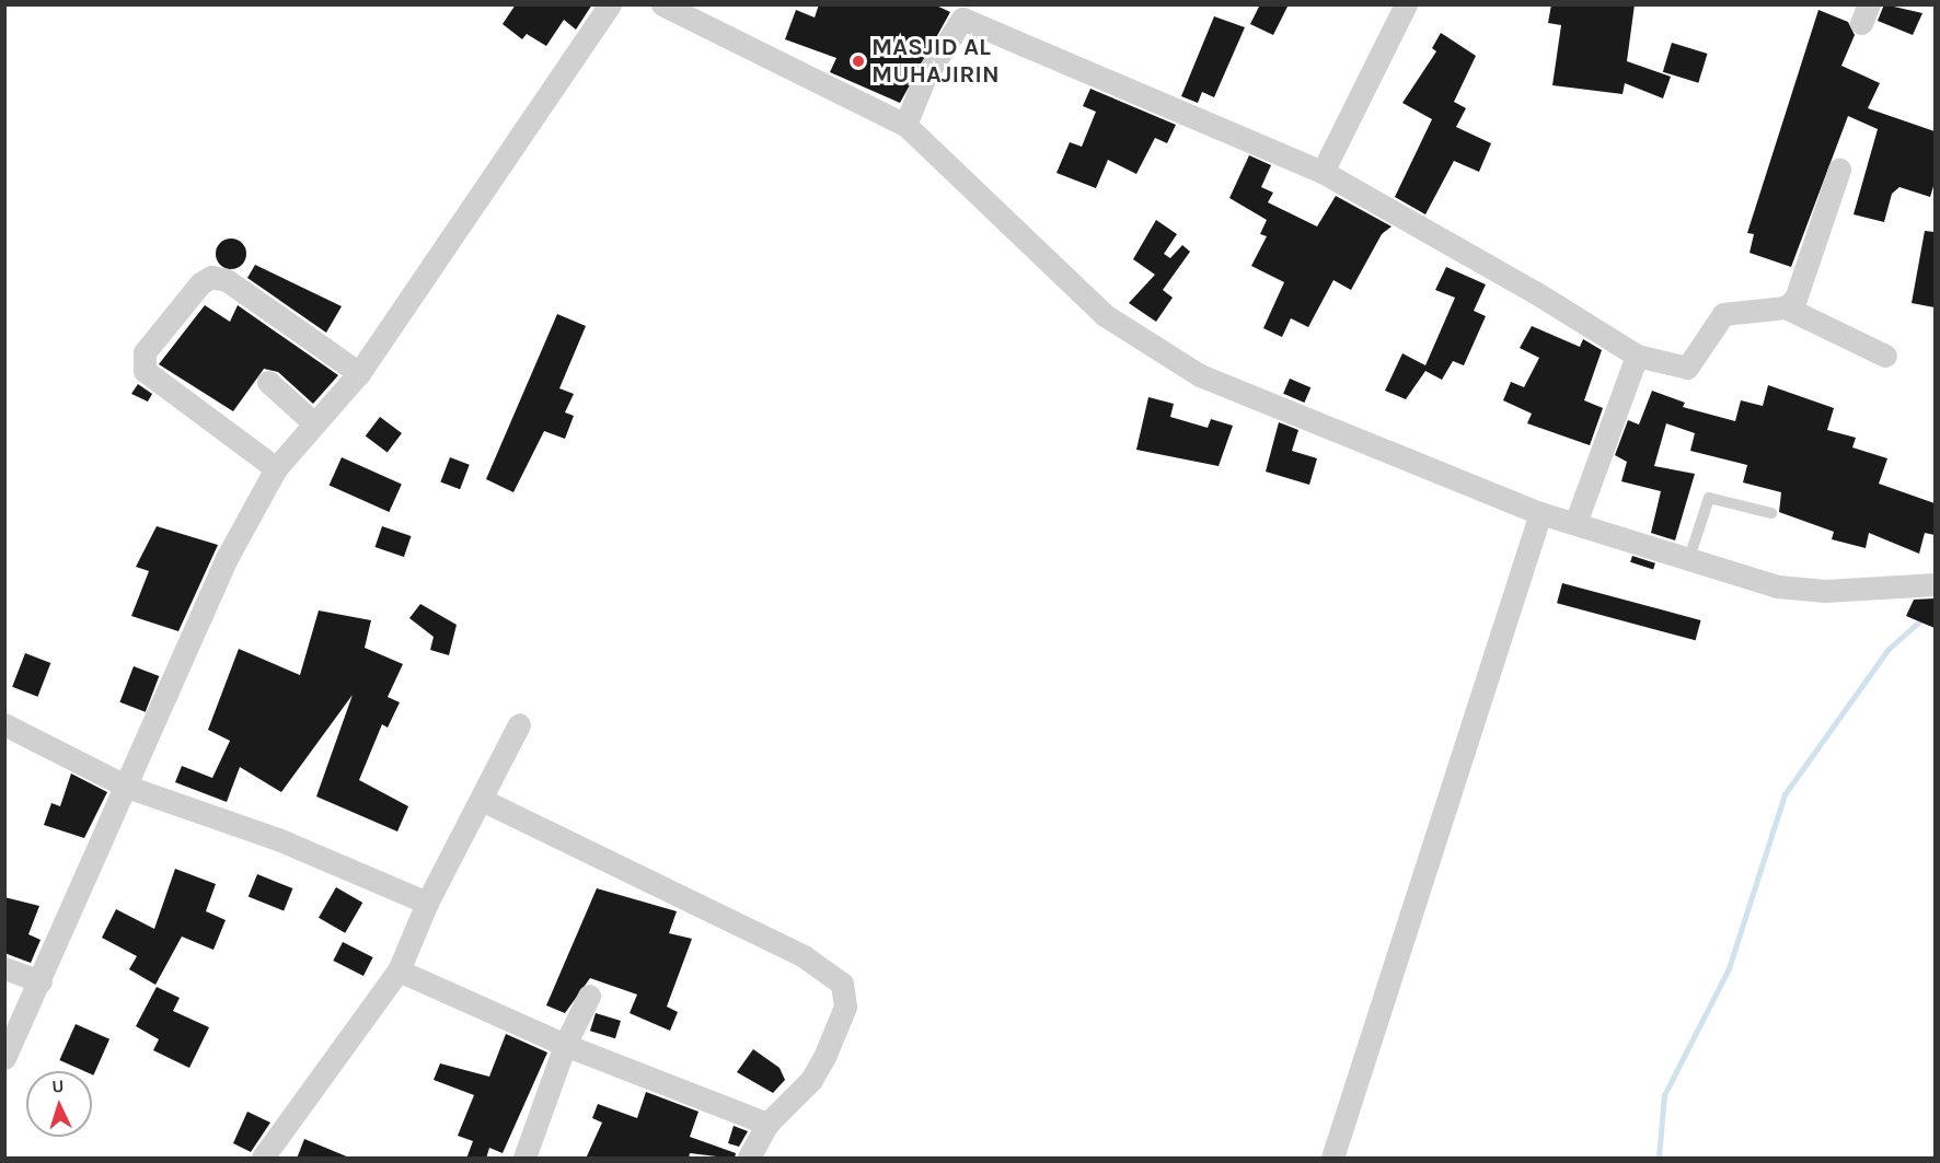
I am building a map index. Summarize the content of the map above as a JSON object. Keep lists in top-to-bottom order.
{
  "places": ["MASJID AL MUHAJIRIN"],
  "north": "top"
}
